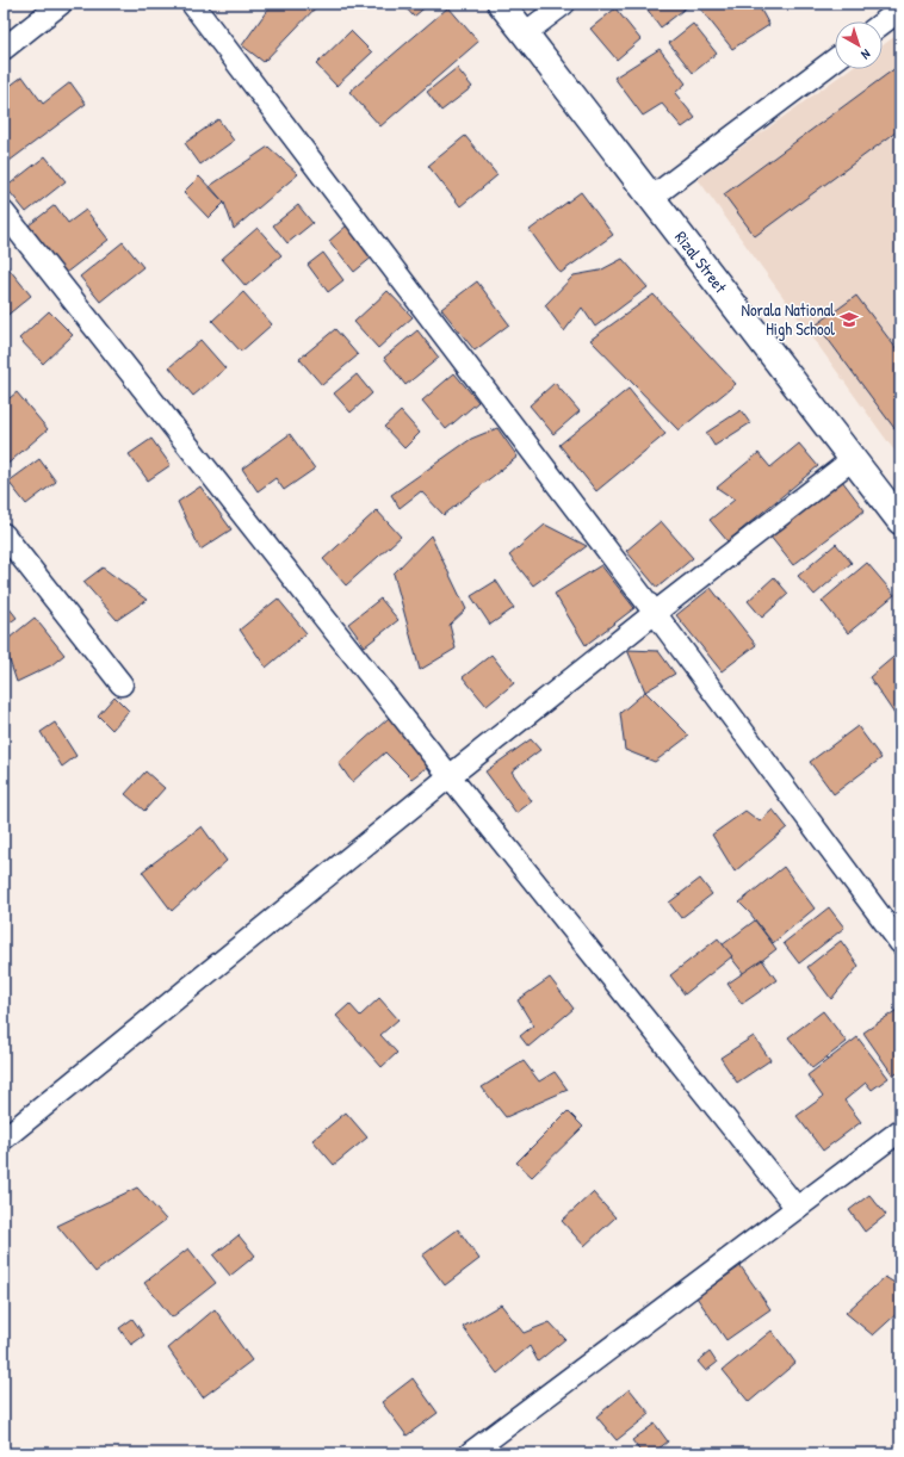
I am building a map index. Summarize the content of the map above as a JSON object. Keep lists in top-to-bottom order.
{
  "streets": {
    "main road": ["Rizal Street"]
  },
  "places": {
    "school or university": ["Norala National High School"]
  },
  "north": "bottom right"
}
